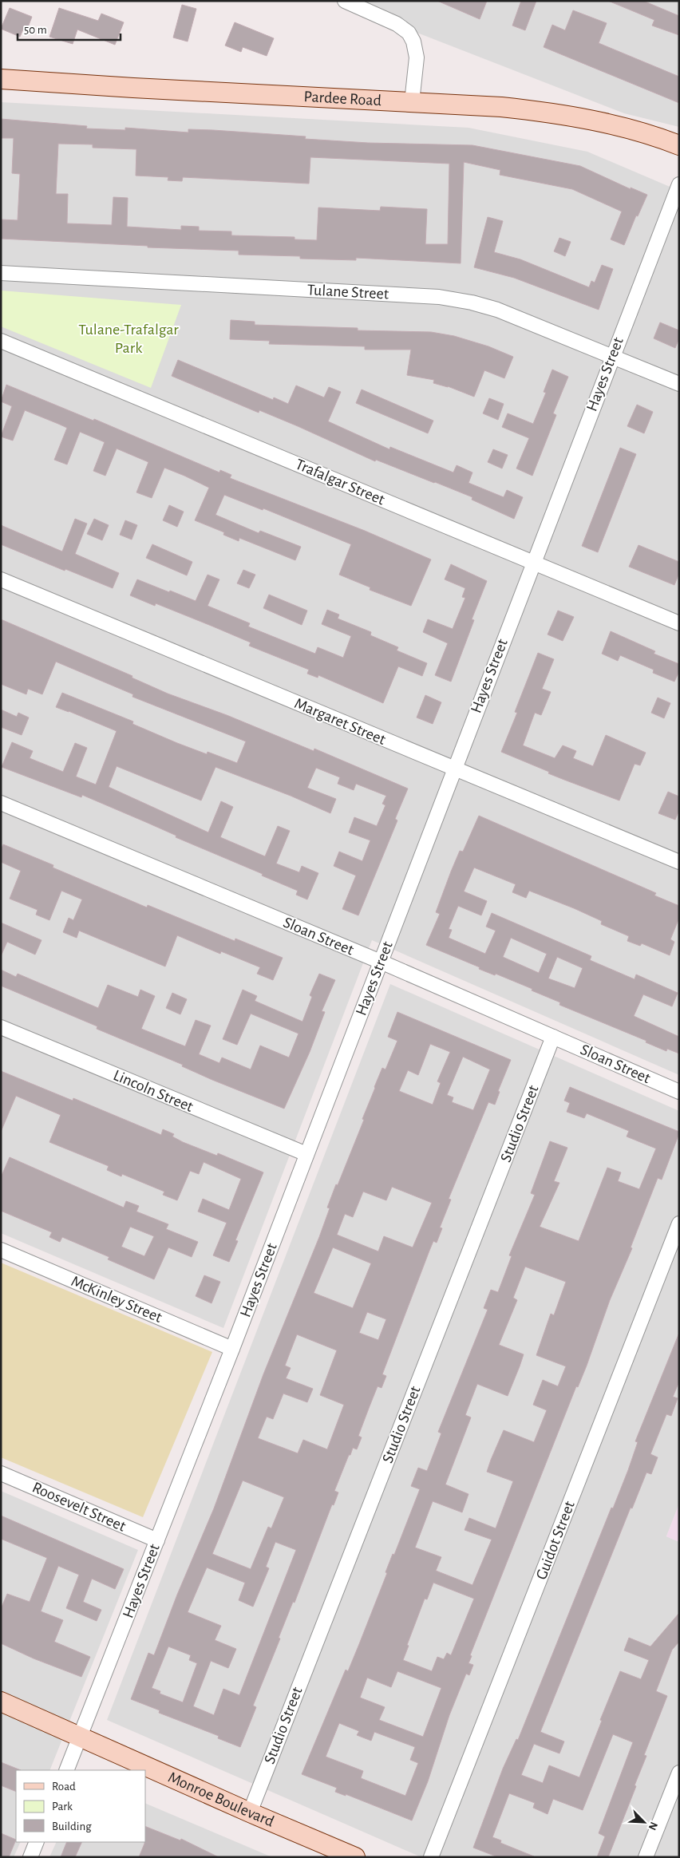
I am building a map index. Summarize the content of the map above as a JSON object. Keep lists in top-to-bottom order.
{
  "streets": {
    "main road": ["Pardee Road", "Monroe Boulevard"],
    "street": [
      "Tulane Street",
      "Hayes Street",
      "Trafalgar Street",
      "Margaret Street",
      "Sloan Street",
      "Lincoln Street",
      "Studio Street",
      "McKinley Street",
      "Roosevelt Street",
      "Guidot Street"
    ]
  },
  "crossings": [
    ["Tulane Street", "Hayes Street"],
    ["Hayes Street", "Trafalgar Street"],
    ["Hayes Street", "Margaret Street"],
    ["Hayes Street", "Sloan Street"],
    ["Hayes Street", "Lincoln Street"],
    ["Hayes Street", "McKinley Street"],
    ["Hayes Street", "Roosevelt Street"],
    ["Hayes Street", "Monroe Boulevard"],
    ["Sloan Street", "Studio Street"],
    ["Studio Street", "Monroe Boulevard"]
  ],
  "parks": ["Tulane-Trafalgar Park"],
  "legend": ["Road", "Park", "Building"],
  "scale_bar": "50 m",
  "north": "bottom right"
}
